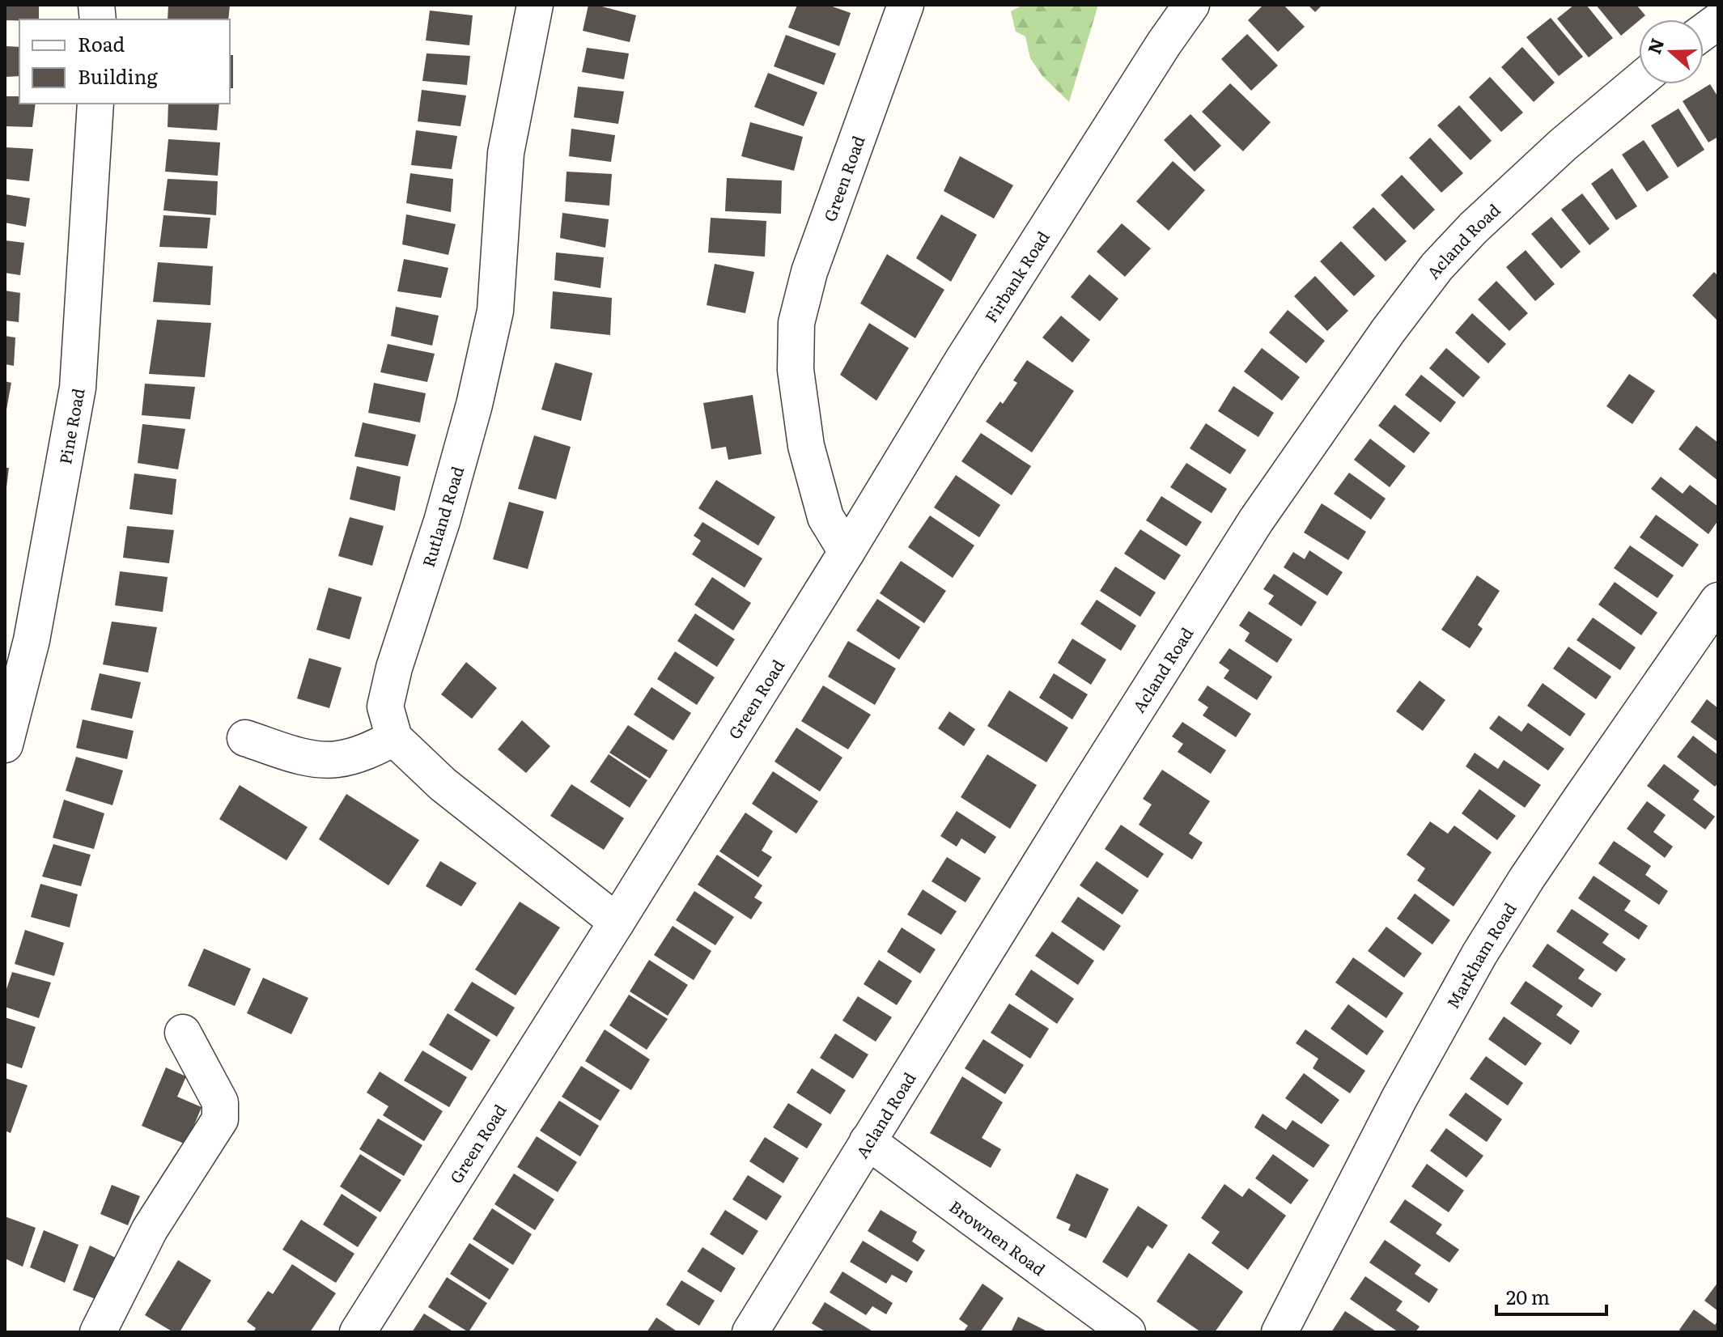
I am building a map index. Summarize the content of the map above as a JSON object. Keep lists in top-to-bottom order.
{
  "streets": {
    "street": [
      "Green Road",
      "Acland Road",
      "Firbank Road",
      "Pine Road",
      "Rutland Road",
      "Markham Road",
      "Brownen Road"
    ]
  },
  "crossings": [
    ["Green Road", "Firbank Road"],
    ["Acland Road", "Brownen Road"]
  ],
  "legend": ["Road", "Building"],
  "scale_bar": "20 m",
  "north": "left"
}
